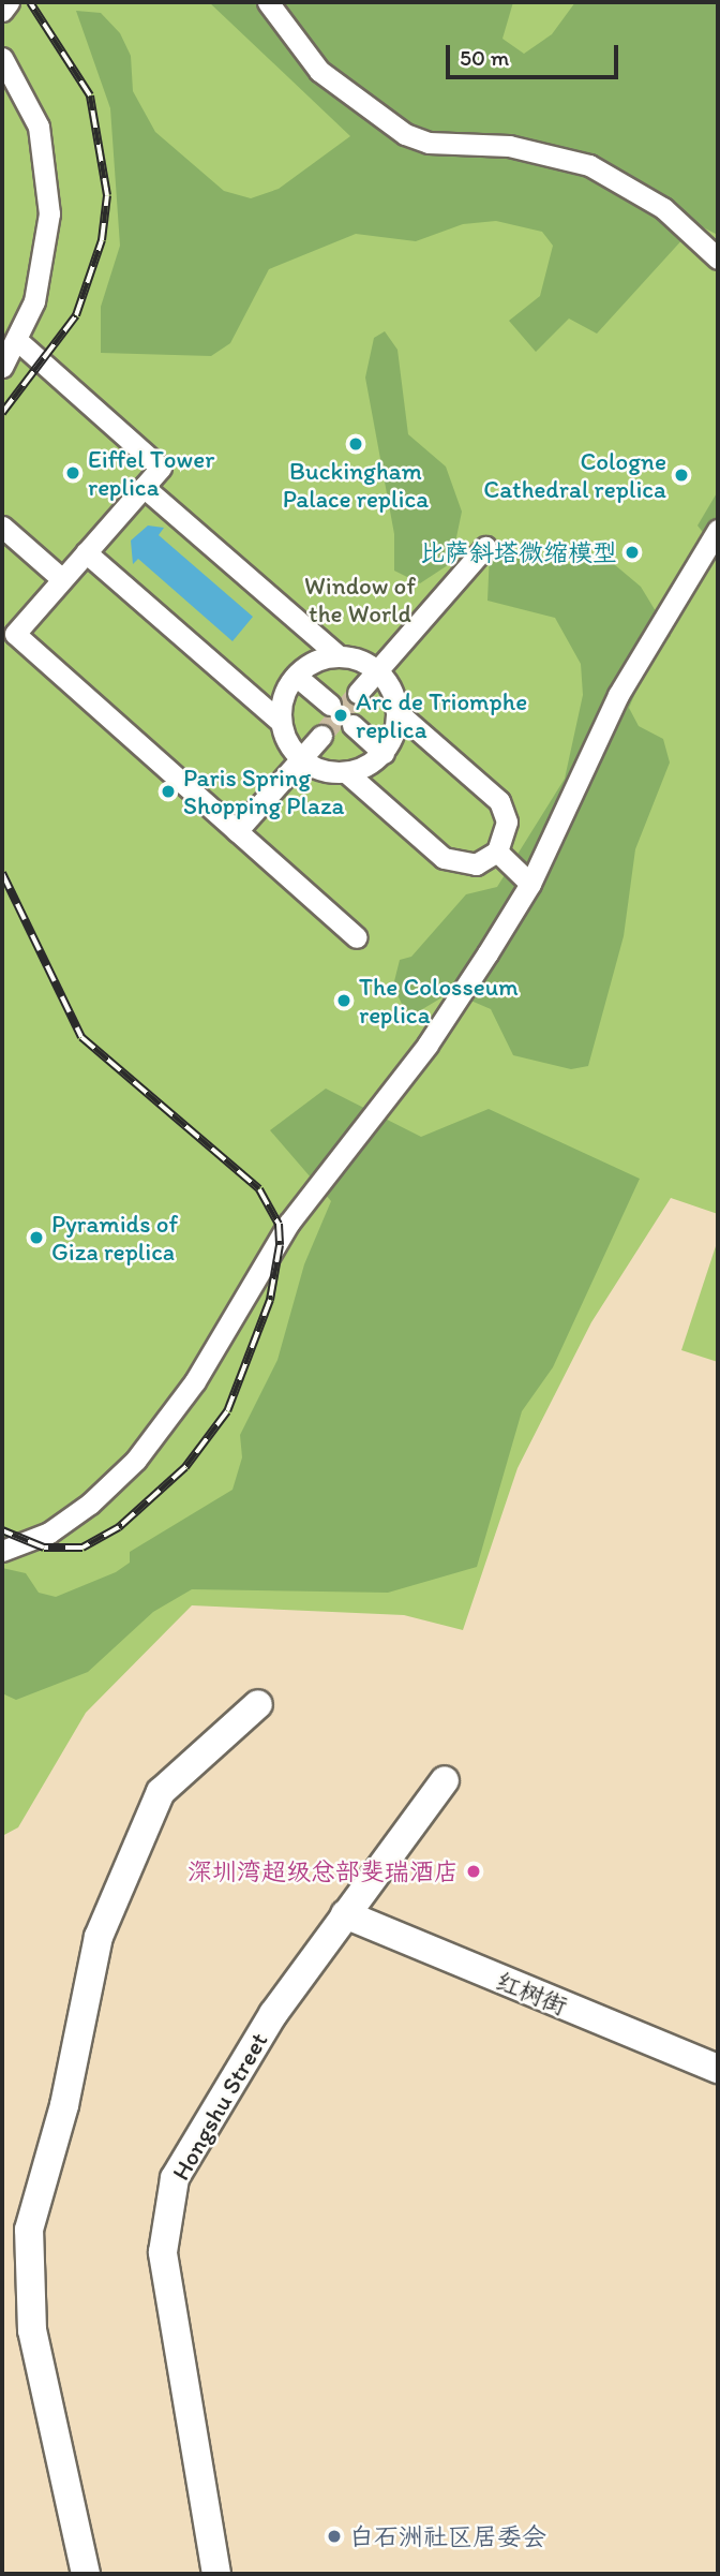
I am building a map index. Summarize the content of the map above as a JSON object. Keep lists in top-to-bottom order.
{
  "streets": {
    "street": ["红树街", "Hongshu Street"]
  },
  "crossings": [
    ["红树街", "Hongshu Street"]
  ],
  "parks": ["Window of the World"],
  "places": [
    "Buckingham Palace replica",
    "Eiffel Tower replica",
    "Cologne Cathedral replica",
    "比萨斜塔微缩模型",
    "Arc de Triomphe replica",
    "Paris Spring Shopping Plaza",
    "The Colosseum replica",
    "Pyramids of Giza replica",
    "深圳湾超级总部斐瑞酒店",
    "白石洲社区居委会"
  ],
  "scale_bar": "50 m"
}
